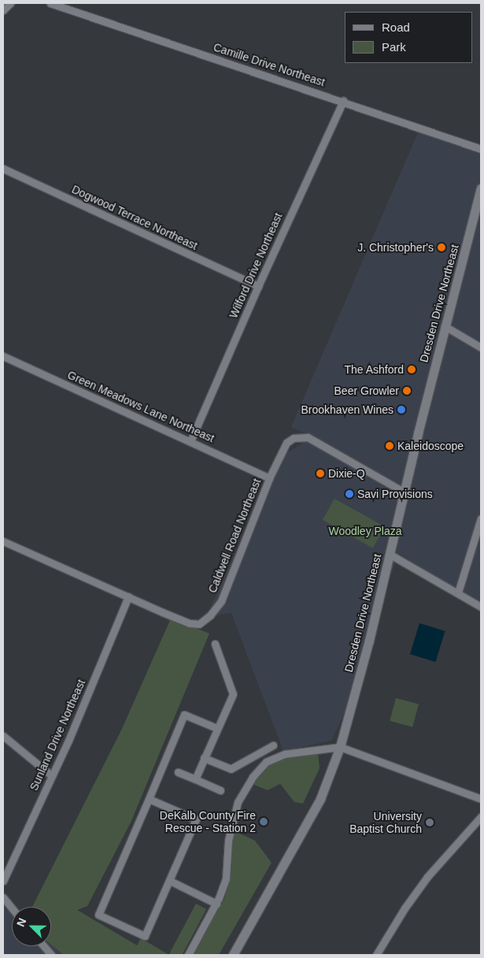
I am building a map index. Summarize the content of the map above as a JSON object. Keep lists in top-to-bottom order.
{
  "streets": {
    "street": [
      "Camille Drive Northeast",
      "Dogwood Terrace Northeast",
      "Wilford Drive Northeast",
      "Dresden Drive Northeast",
      "Green Meadows Lane Northeast",
      "Caldwell Road Northeast",
      "Sunland Drive Northeast"
    ]
  },
  "crossings": [
    ["Camille Drive Northeast", "Wilford Drive Northeast"],
    ["Dogwood Terrace Northeast", "Wilford Drive Northeast"],
    ["Wilford Drive Northeast", "Green Meadows Lane Northeast"],
    ["Dresden Drive Northeast", "Caldwell Road Northeast"],
    ["Green Meadows Lane Northeast", "Caldwell Road Northeast"],
    ["Caldwell Road Northeast", "Sunland Drive Northeast"]
  ],
  "parks": ["Woodley Plaza"],
  "places": [
    "J. Christopher's",
    "The Ashford",
    "Beer Growler",
    "Brookhaven Wines",
    "Kaleidoscope",
    "Dixie-Q",
    "Savi Provisions",
    "DeKalb County Fire Rescue - Station 2",
    "University Baptist Church"
  ],
  "legend": ["Road", "Park"],
  "north": "top left"
}
